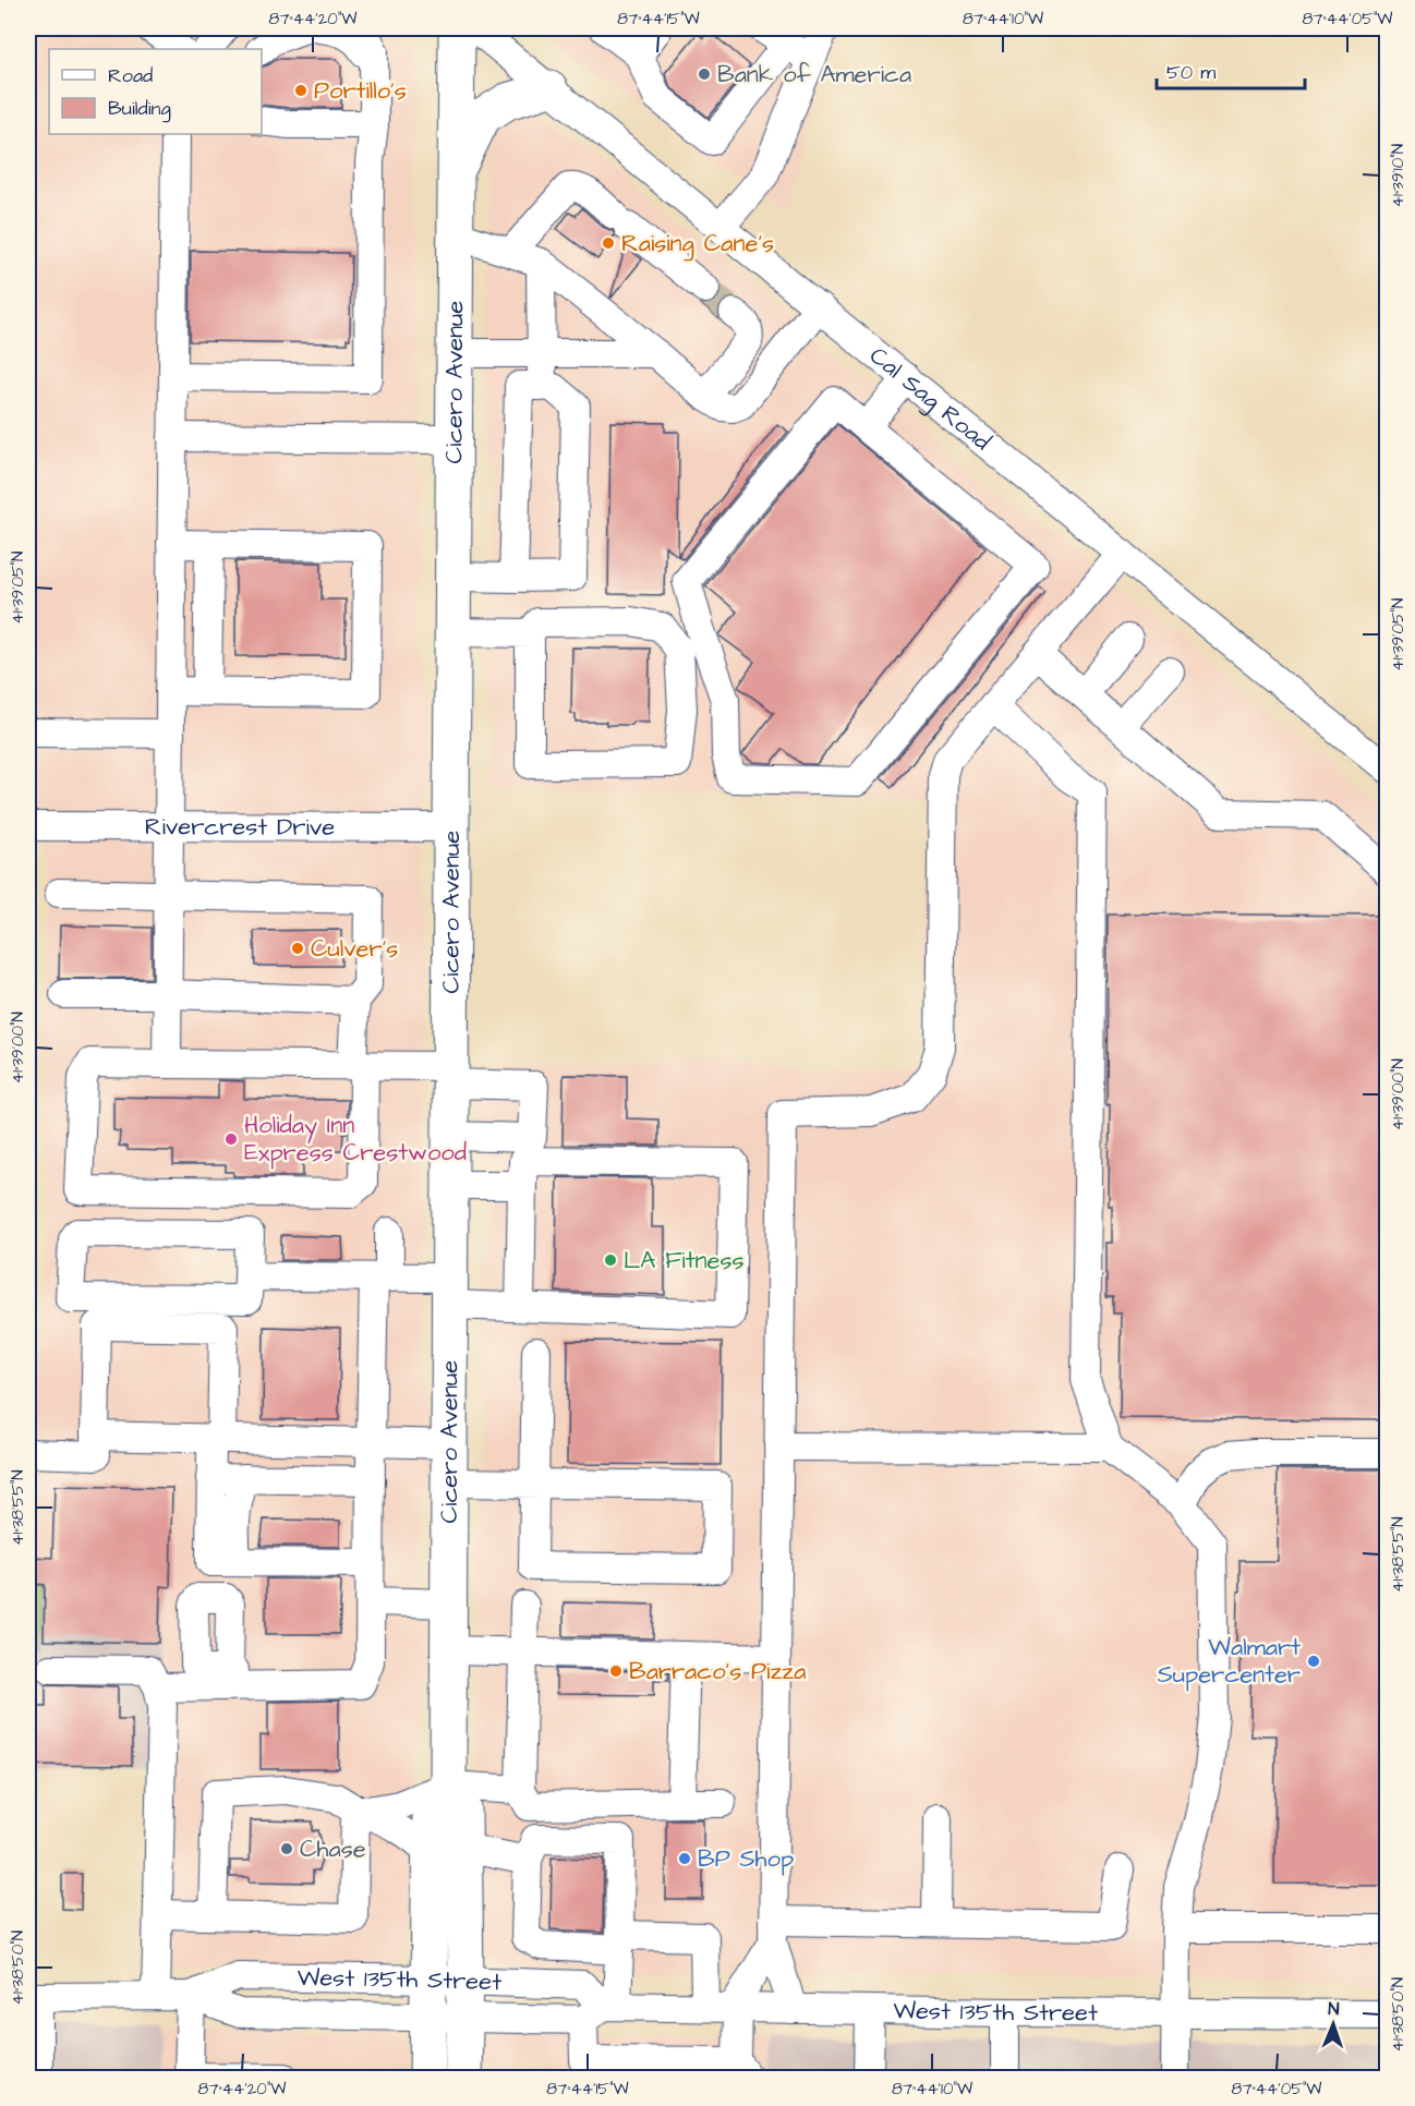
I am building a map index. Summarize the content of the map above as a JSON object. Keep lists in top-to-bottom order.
{
  "streets": {
    "main road": ["Cicero Avenue"],
    "street": ["Cal Sag Road", "Rivercrest Drive", "West 135th Street"]
  },
  "crossings": [
    ["Cicero Avenue", "Rivercrest Drive"]
  ],
  "places": [
    "Bank of America",
    "Portillo's",
    "Raising Cane's",
    "Culver's",
    "Holiday Inn Express Crestwood",
    "LA Fitness",
    "Walmart Supercenter",
    "Barraco's Pizza",
    "Chase",
    "BP Shop"
  ],
  "legend": ["Road", "Building"],
  "scale_bar": "50 m",
  "north": "top",
  "coordinates": [
    "87°44'20\"W",
    "87°44'15\"W",
    "87°44'10\"W",
    "87°44'05\"W",
    "41°39'10\"N",
    "41°39'05\"N",
    "41°39'00\"N",
    "41°38'55\"N",
    "41°38'50\"N"
  ]
}
